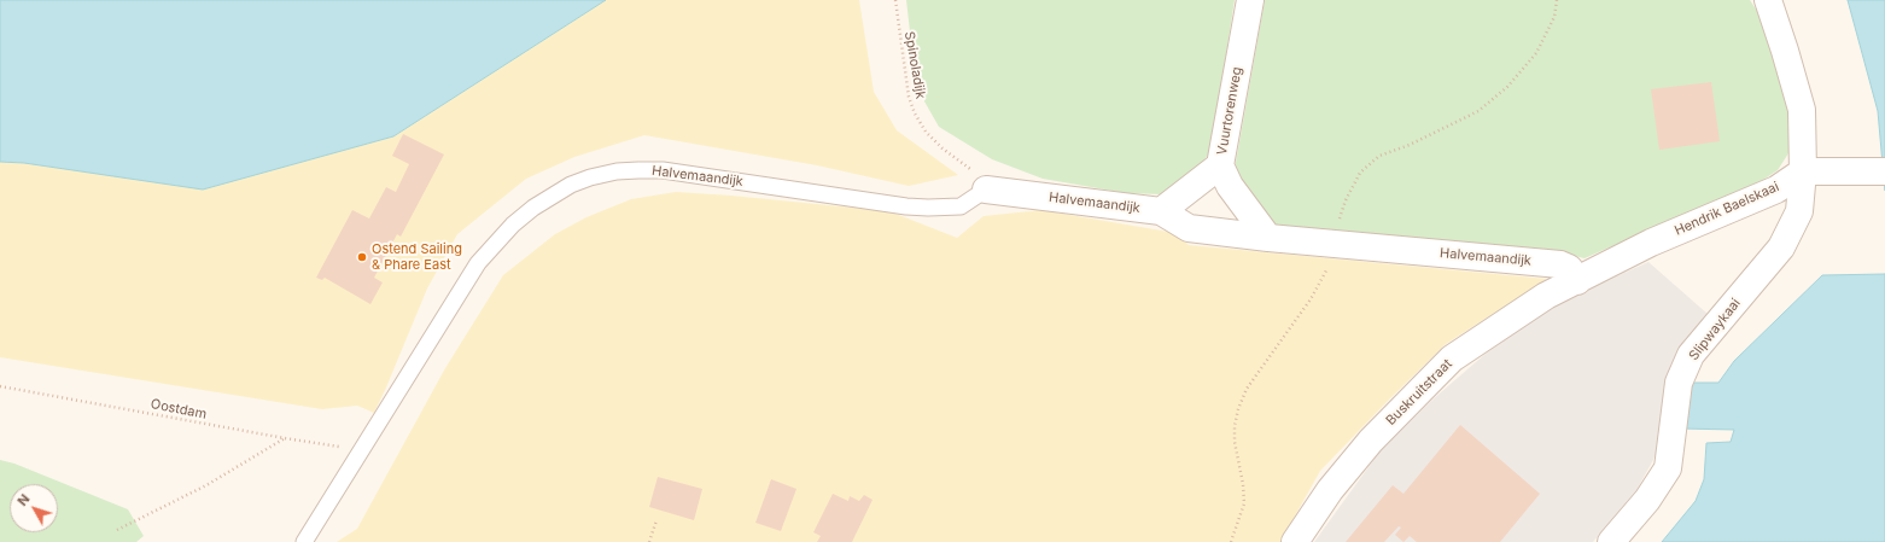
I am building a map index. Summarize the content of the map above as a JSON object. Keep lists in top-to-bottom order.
{
  "streets": {
    "street": [
      "Vuurtorenweg",
      "Halvemaandijk",
      "Hendrik Baelskaai",
      "Slipwaykaai",
      "Buskruitstraat"
    ],
    "path": ["Spinoladijk", "Oostdam"]
  },
  "crossings": [
    ["Spinoladijk", "Halvemaandijk"],
    ["Vuurtorenweg", "Halvemaandijk"],
    ["Halvemaandijk", "Hendrik Baelskaai"],
    ["Halvemaandijk", "Buskruitstraat"],
    ["Hendrik Baelskaai", "Slipwaykaai"],
    ["Hendrik Baelskaai", "Buskruitstraat"]
  ],
  "places": ["Ostend Sailing & Phare East"],
  "north": "top left"
}
